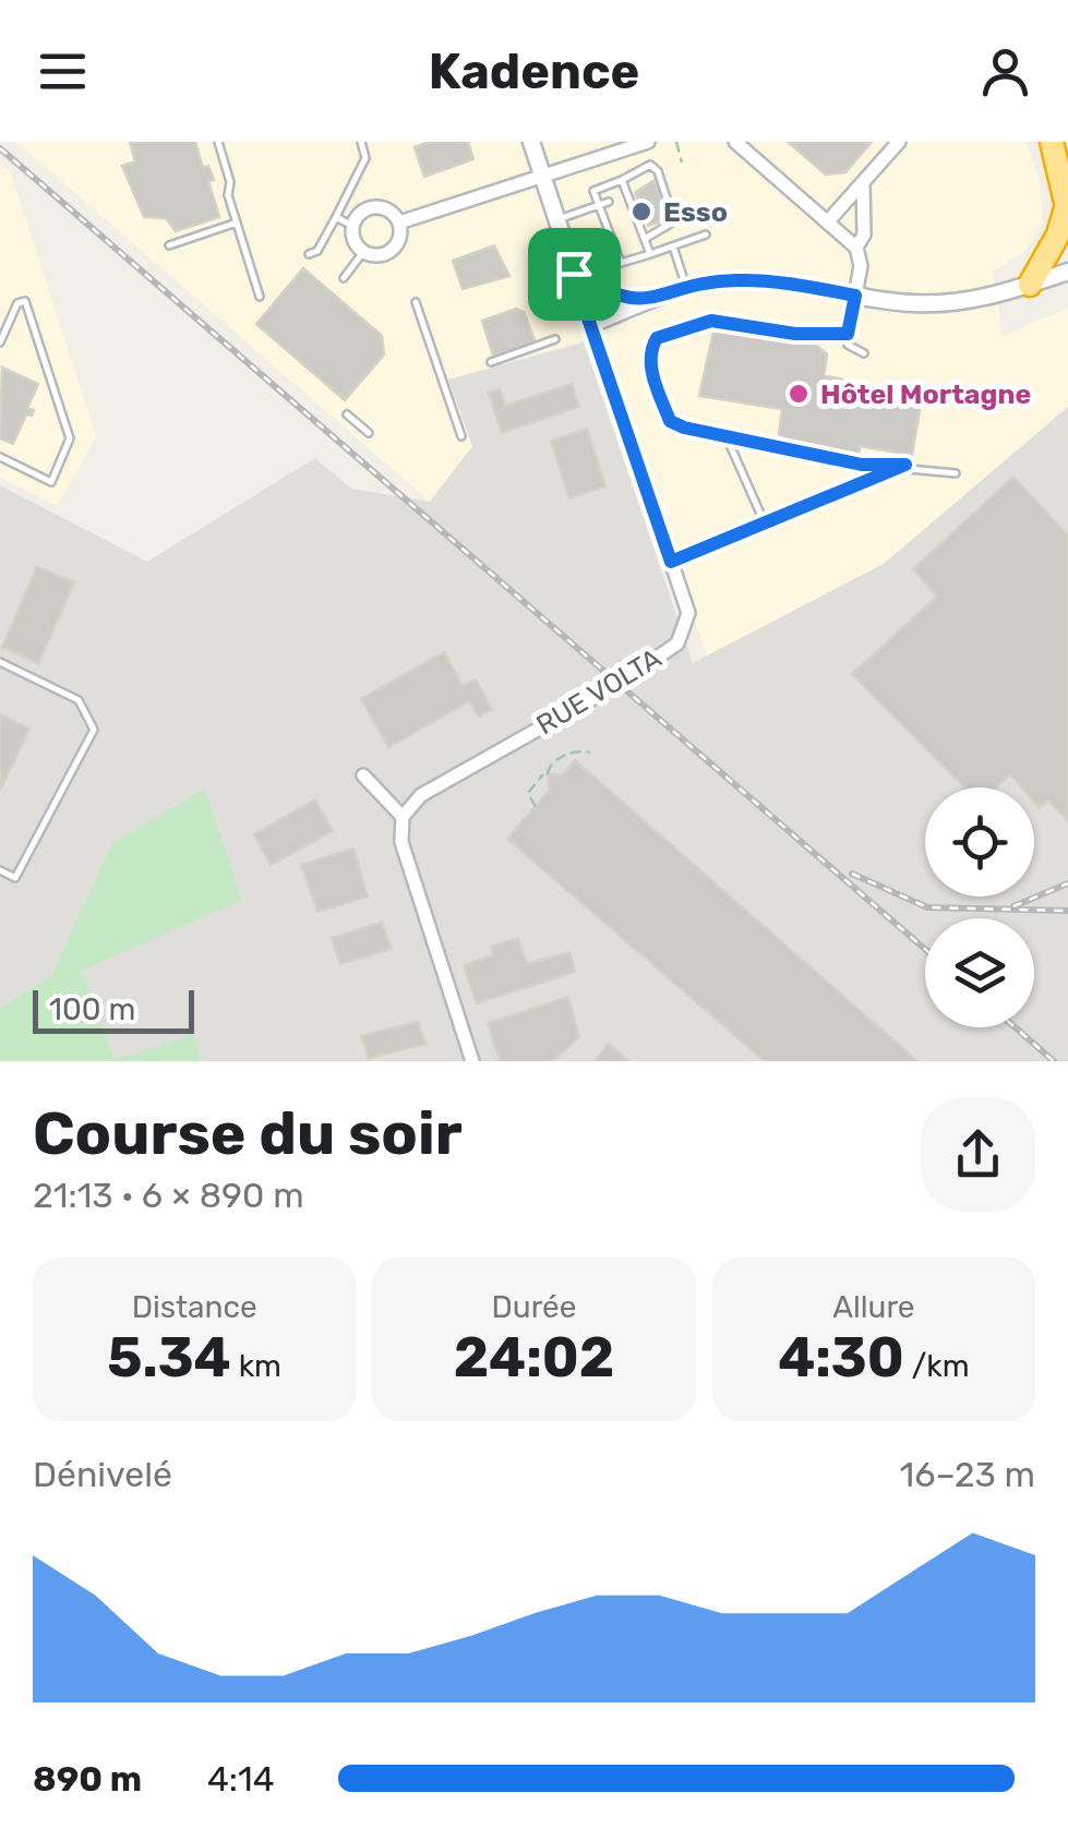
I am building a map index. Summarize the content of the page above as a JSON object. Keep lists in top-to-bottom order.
{
  "streets": {
    "street": ["RUE VOLTA"]
  },
  "places": ["Esso", "Hôtel Mortagne"],
  "scale_bar": "100 m",
  "page": {
    "header": "Kadence",
    "scale": "100 m",
    "heading": ["Course du soir", "21:13 · 6 × 890 m"],
    "stats": [
      ["Distance", "5.34 km"],
      ["Durée", "24:02"],
      ["Allure", "4:30 /km"]
    ],
    "chart": ["Dénivelé", "16–23 m"],
    "list": [
      {
        "name": "890 m",
        "note": "4:14"
      }
    ]
  }
}
